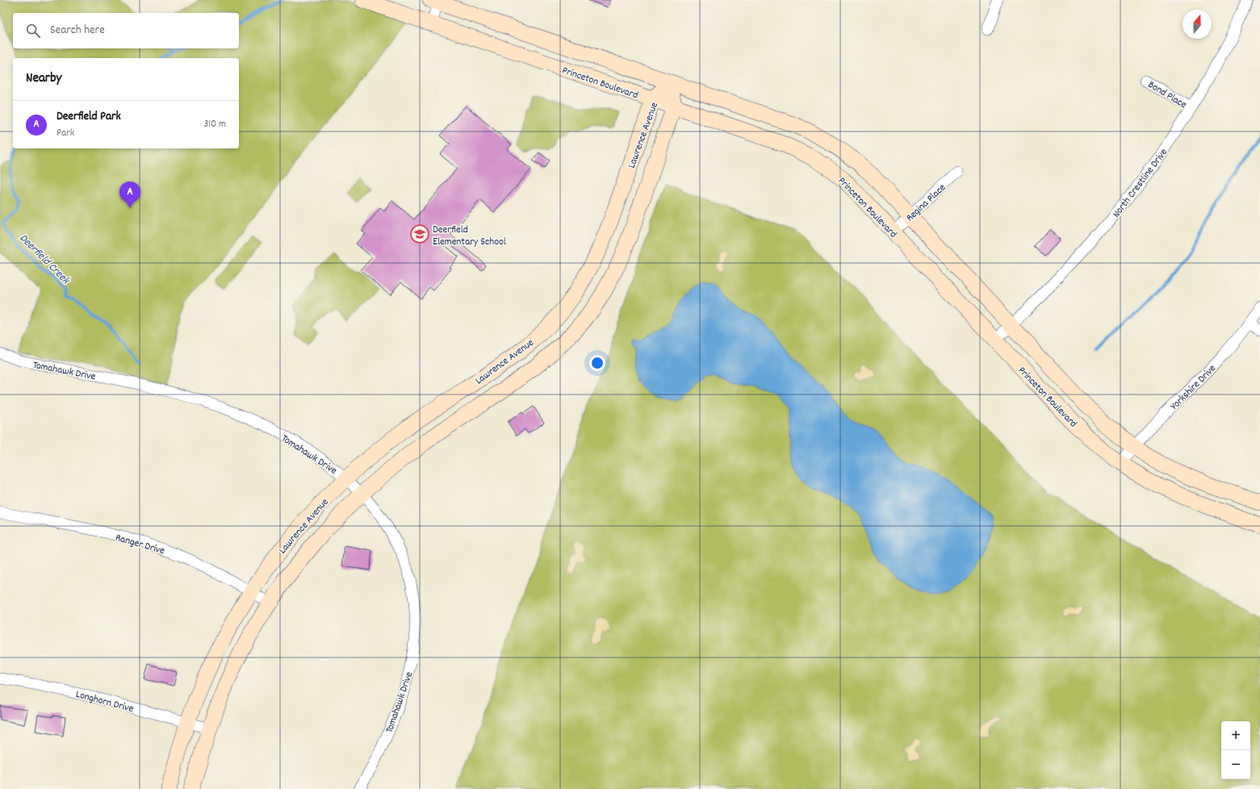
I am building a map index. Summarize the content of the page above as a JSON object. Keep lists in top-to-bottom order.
{
  "streets": {
    "street": [
      "Princeton Boulevard",
      "Bond Place",
      "Lawrence Avenue",
      "North Crestline Drive",
      "Regina Place",
      "Tomahawk Drive",
      "Yorkshire Drive",
      "Ranger Drive",
      "Longhorn Drive"
    ]
  },
  "crossings": [
    ["Princeton Boulevard", "Lawrence Avenue"],
    ["Princeton Boulevard", "North Crestline Drive"],
    ["Princeton Boulevard", "Regina Place"],
    ["Princeton Boulevard", "Yorkshire Drive"],
    ["Bond Place", "North Crestline Drive"],
    ["Lawrence Avenue", "Tomahawk Drive"],
    ["Lawrence Avenue", "Ranger Drive"],
    ["Lawrence Avenue", "Longhorn Drive"]
  ],
  "water": ["Deerfield Creek"],
  "places": {
    "school or university": ["Deerfield Elementary School"]
  },
  "north": "top",
  "page": {
    "search": "Search here",
    "heading": "Nearby",
    "list": [
      {
        "mark": "A",
        "name": "Deerfield Park",
        "note": "Park",
        "value": "310 m"
      }
    ],
    "pins": "A",
    "map_buttons": ["+", "−"]
  }
}
